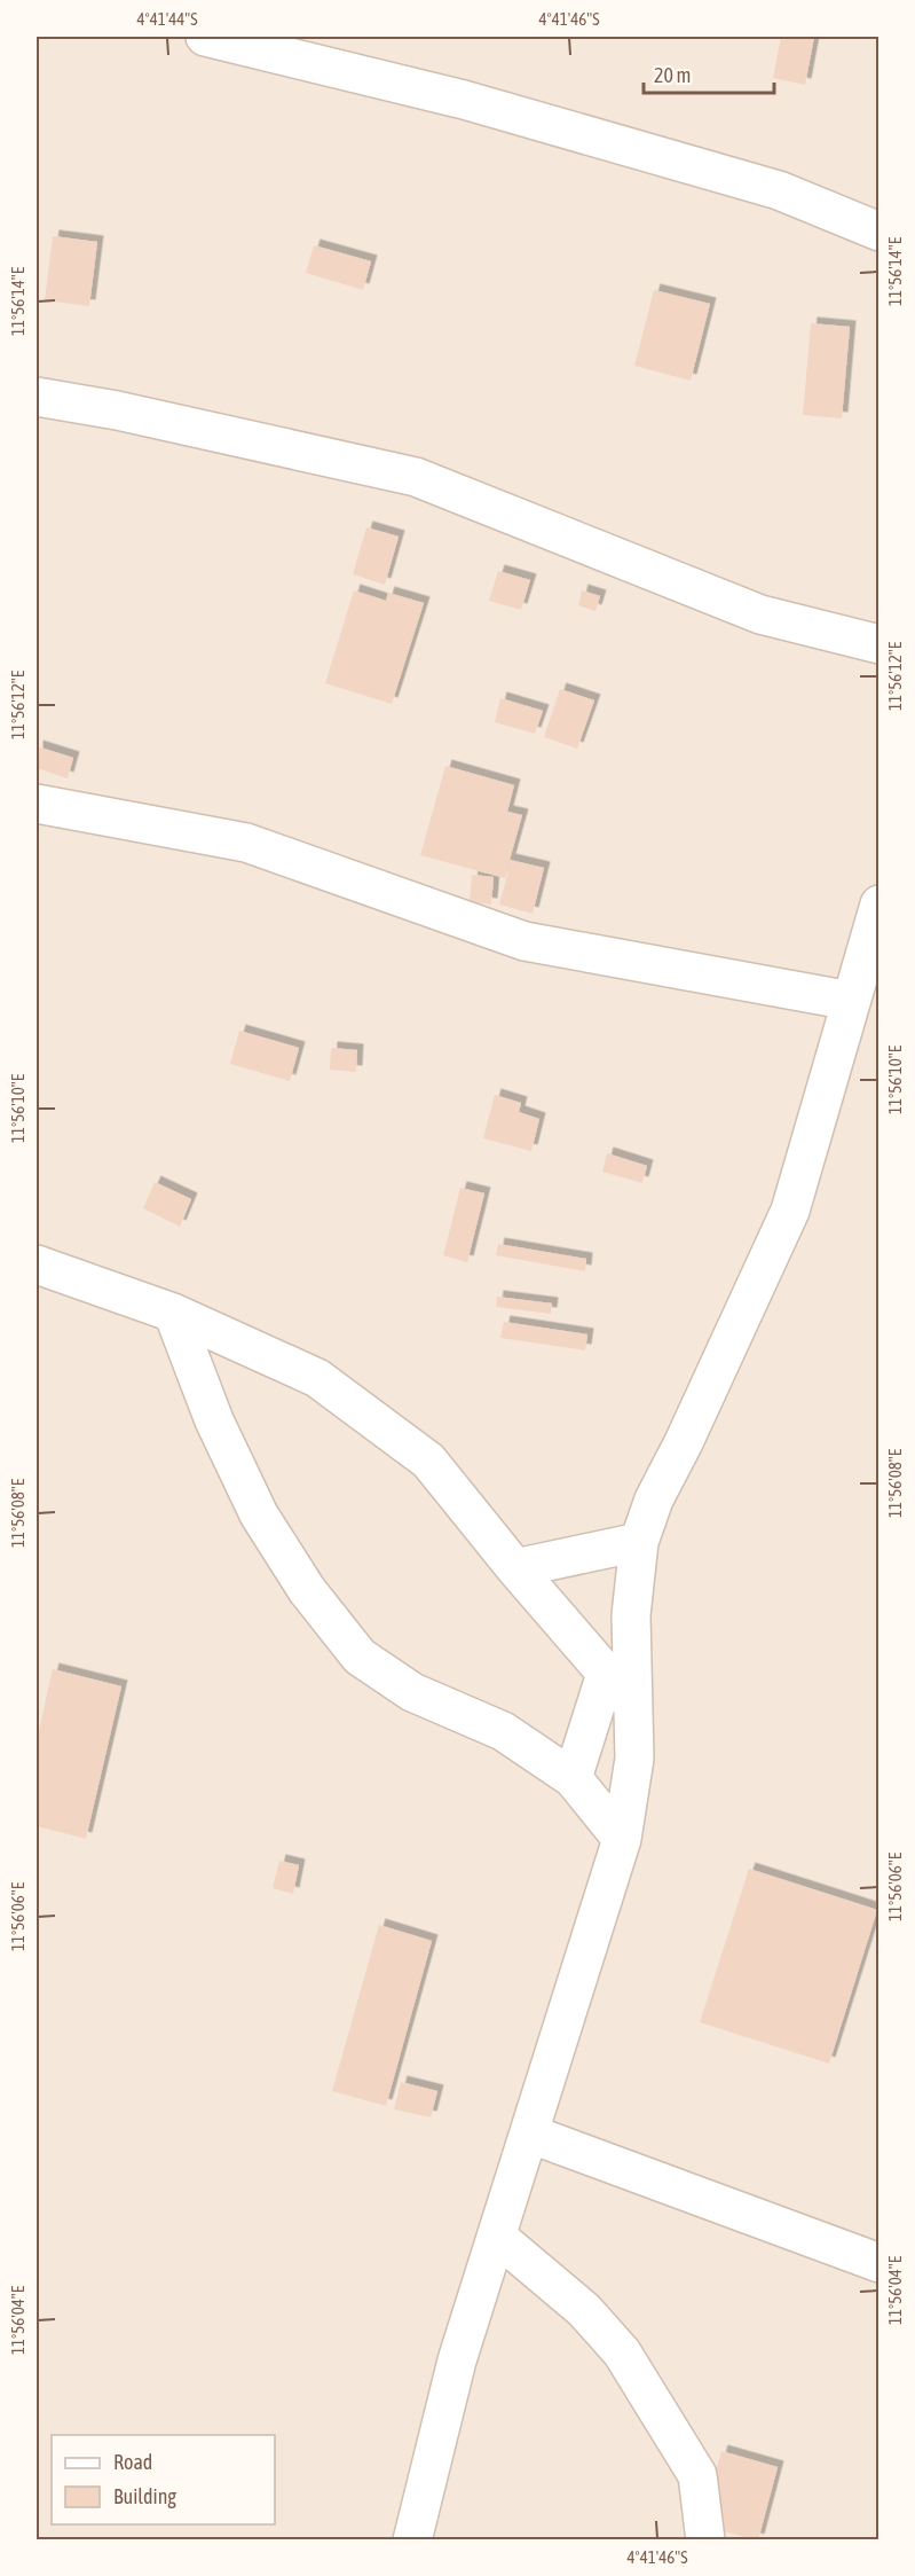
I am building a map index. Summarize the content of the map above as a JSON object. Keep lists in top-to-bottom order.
{
  "legend": ["Road", "Building"],
  "scale_bar": "20 m",
  "coordinates": [
    "4°41'44\"S",
    "4°41'46\"S",
    "11°56'14\"E",
    "11°56'12\"E",
    "11°56'10\"E",
    "11°56'08\"E",
    "11°56'06\"E",
    "11°56'04\"E"
  ]
}
